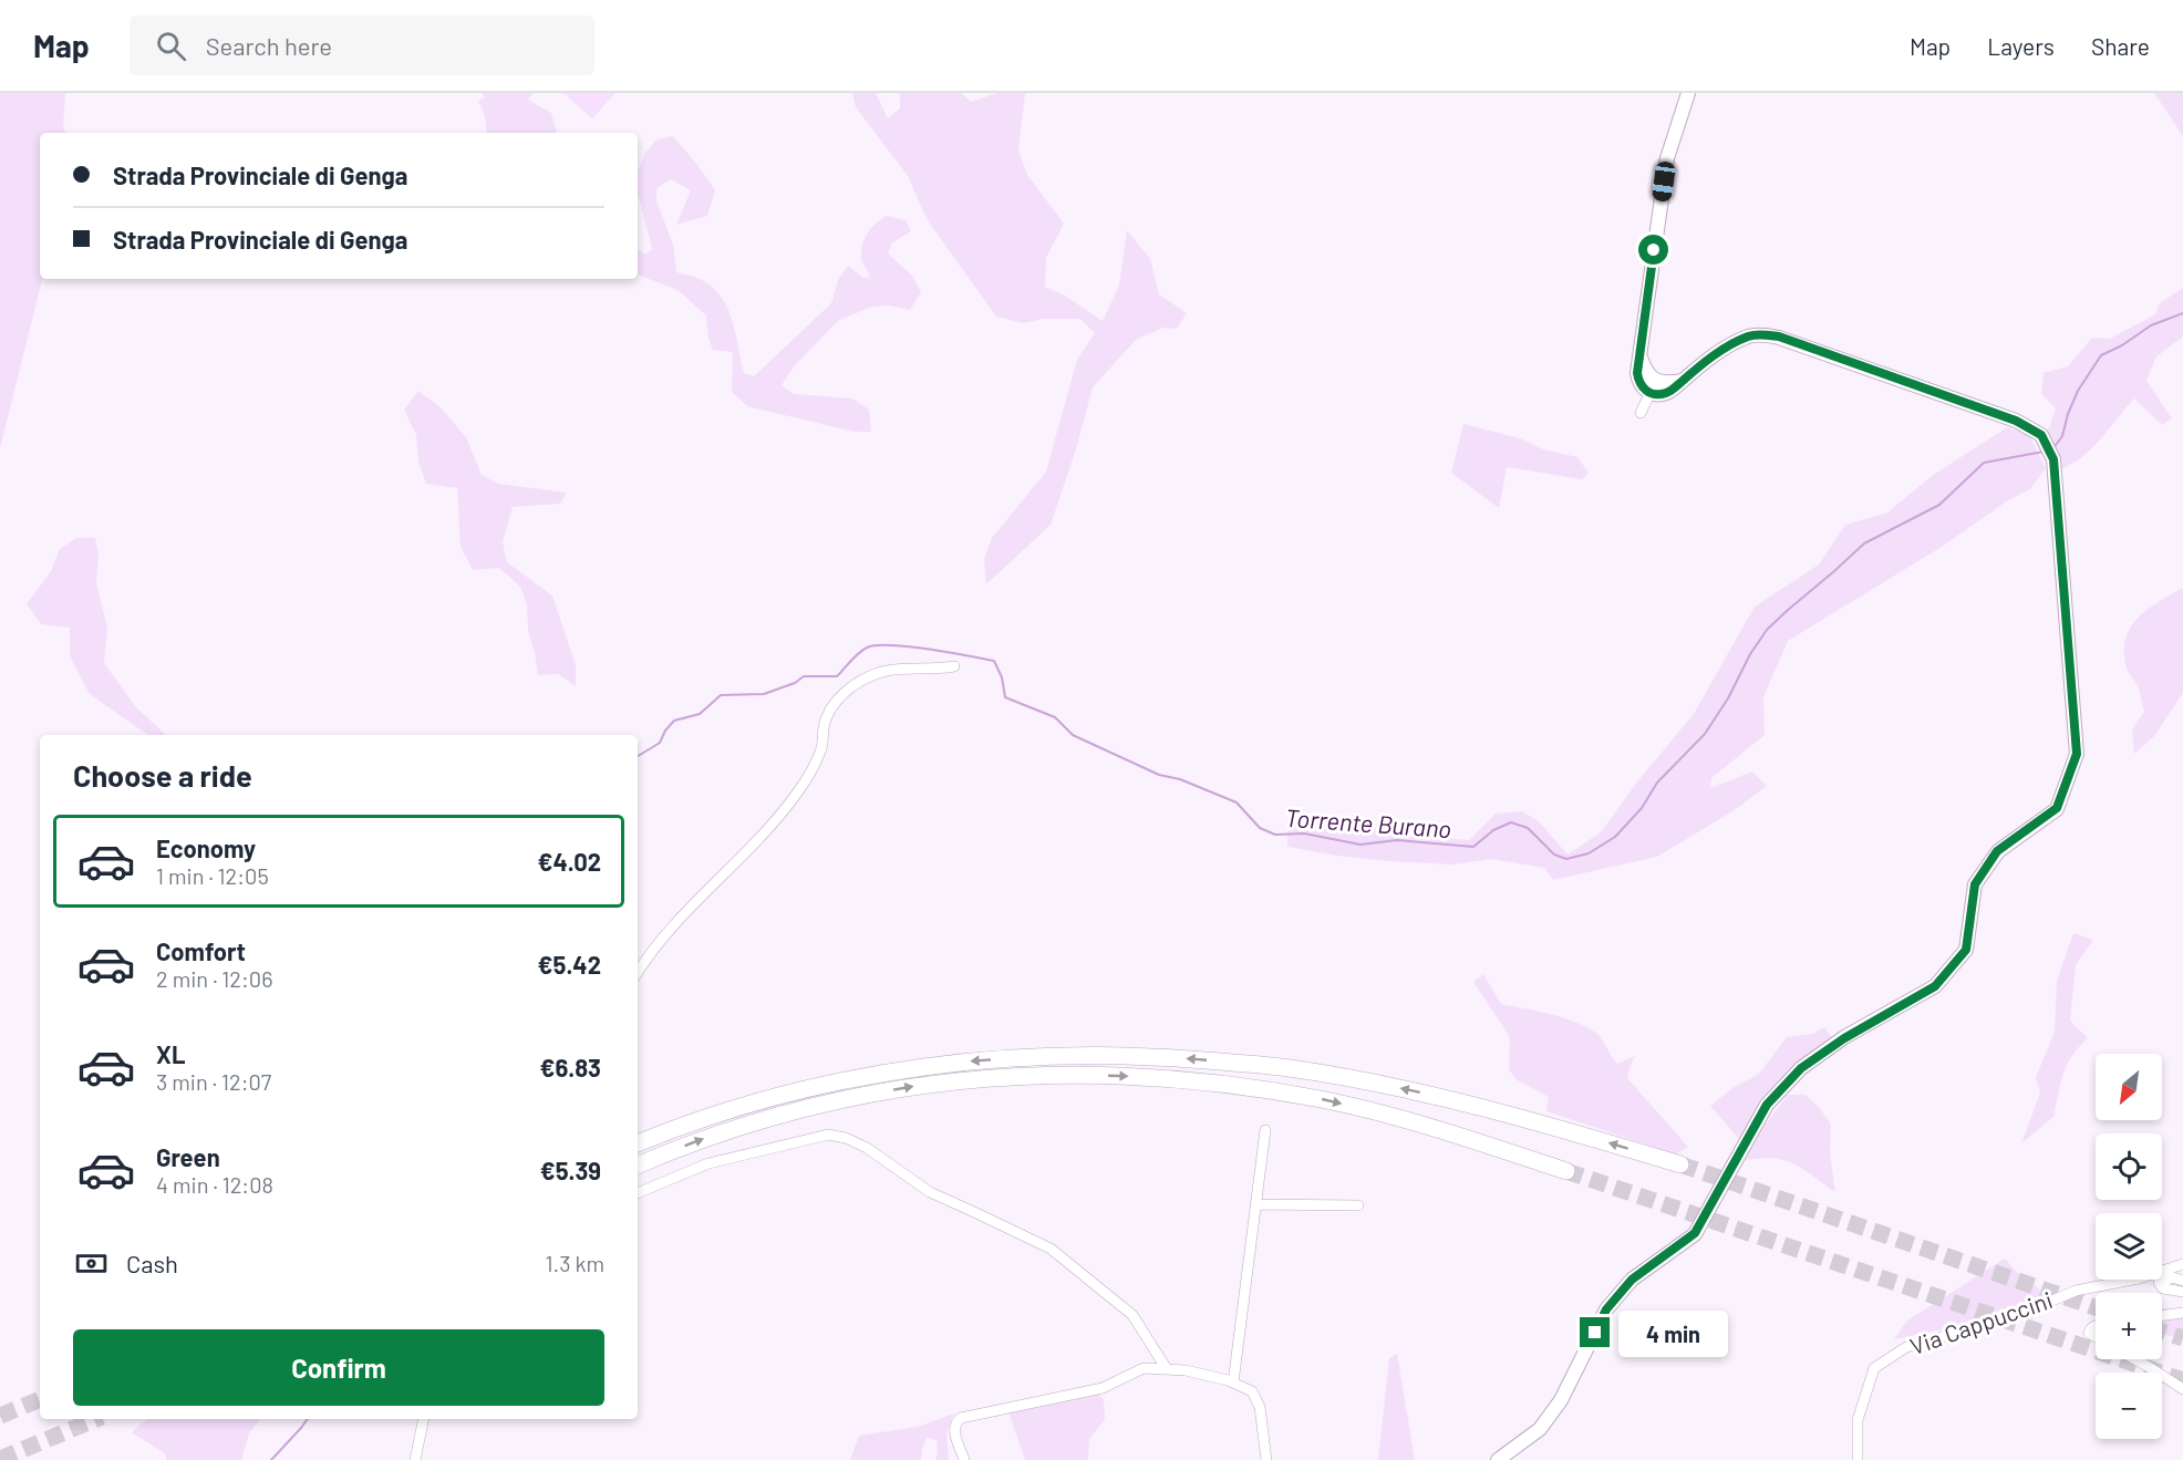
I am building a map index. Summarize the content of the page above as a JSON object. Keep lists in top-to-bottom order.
{
  "streets": {
    "street": ["Via Cappuccini"]
  },
  "water": ["Torrente Burano"],
  "north": "bottom left",
  "page": {
    "header": "Map",
    "search": "Search here",
    "nav": ["Map", "Layers", "Share"],
    "banner": ["Strada Provinciale di Genga", "Strada Provinciale di Genga"],
    "heading": "Choose a ride",
    "list": [
      {
        "name": "Economy",
        "note": "1 min · 12:05",
        "value": "€4.02"
      },
      {
        "name": "Comfort",
        "note": "2 min · 12:06",
        "value": "€5.42"
      },
      {
        "name": "XL",
        "note": "3 min · 12:07",
        "value": "€6.83"
      },
      {
        "name": "Green",
        "note": "4 min · 12:08",
        "value": "€5.39"
      }
    ],
    "map_buttons": ["+", "−"],
    "pay": ["Cash", "1.3 km"],
    "bubble": "4 min",
    "buttons": "Confirm"
  }
}
